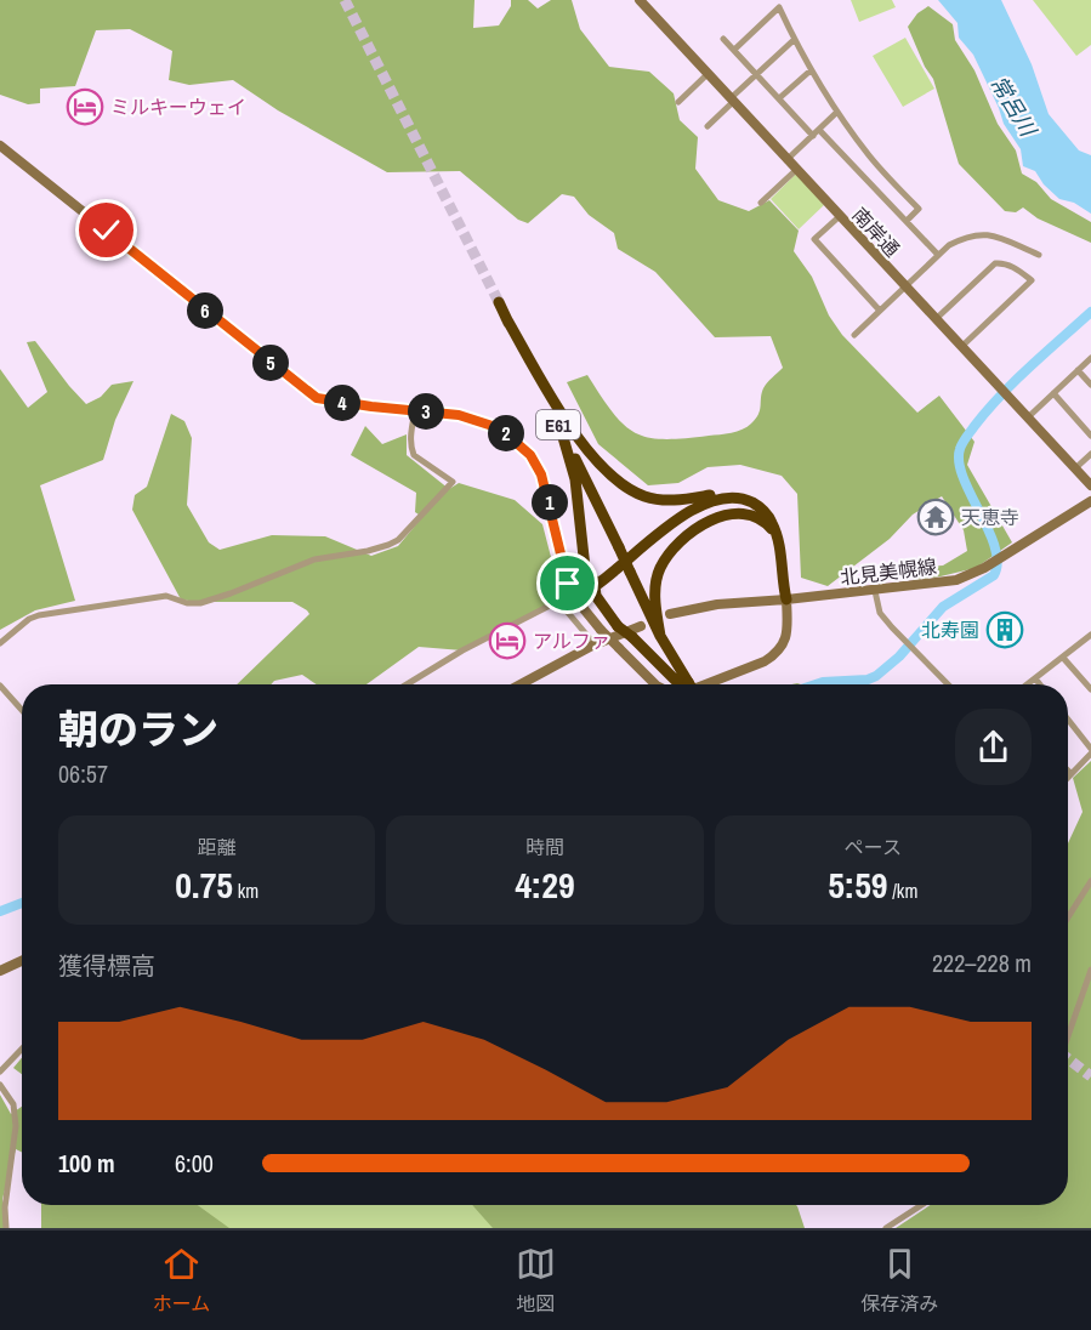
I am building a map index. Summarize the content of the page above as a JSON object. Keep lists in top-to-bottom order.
{
  "streets": {
    "highway": ["E61"],
    "main road": ["南岸通", "北見美幌線"]
  },
  "water": ["常呂川"],
  "places": {
    "hotel": ["ミルキーウェイ", "アルファ"],
    "temple": ["天恵寺"],
    "building": ["北寿園"]
  },
  "page": {
    "pins": [
      "6",
      "5",
      "4",
      "3",
      "2",
      "1"
    ],
    "heading": ["朝のラン", "06:57"],
    "stats": [
      ["距離", "0.75 km"],
      ["時間", "4:29"],
      ["ペース", "5:59 /km"]
    ],
    "chart": ["獲得標高", "222–228 m"],
    "list": [
      {
        "name": "100 m",
        "note": "6:00"
      }
    ],
    "tabs": ["ホーム", "地図", "保存済み"]
  }
}
